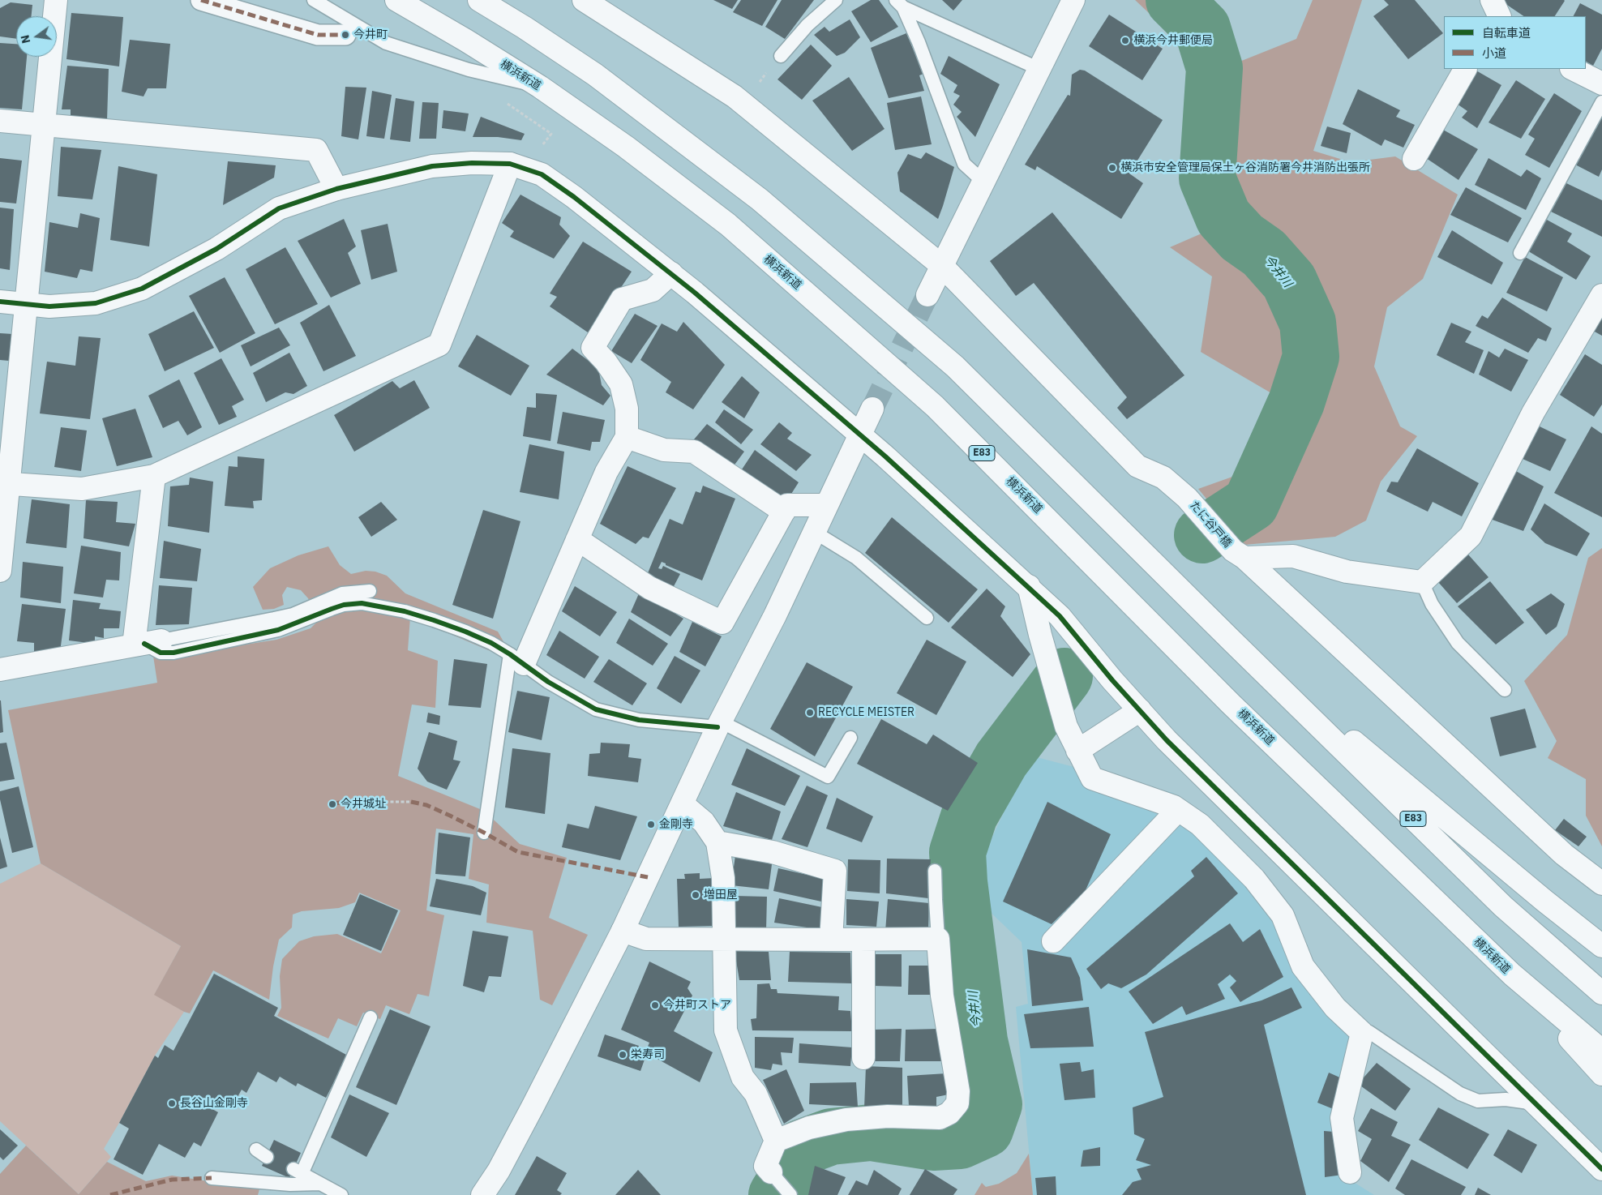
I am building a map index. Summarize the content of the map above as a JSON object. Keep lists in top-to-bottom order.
{
  "streets": {
    "main road": ["横浜新道", "E83", "たに谷戸橋"]
  },
  "water": ["今井川"],
  "places": [
    "今井町",
    "横浜今井郵便局",
    "横浜市安全管理局保土ヶ谷消防署今井消防出張所",
    "RECYCLE MEISTER",
    "今井城址",
    "金剛寺",
    "増田屋",
    "今井町ストア",
    "栄寿司",
    "長谷山金剛寺"
  ],
  "legend": ["自転車道", "小道"],
  "north": "left"
}
